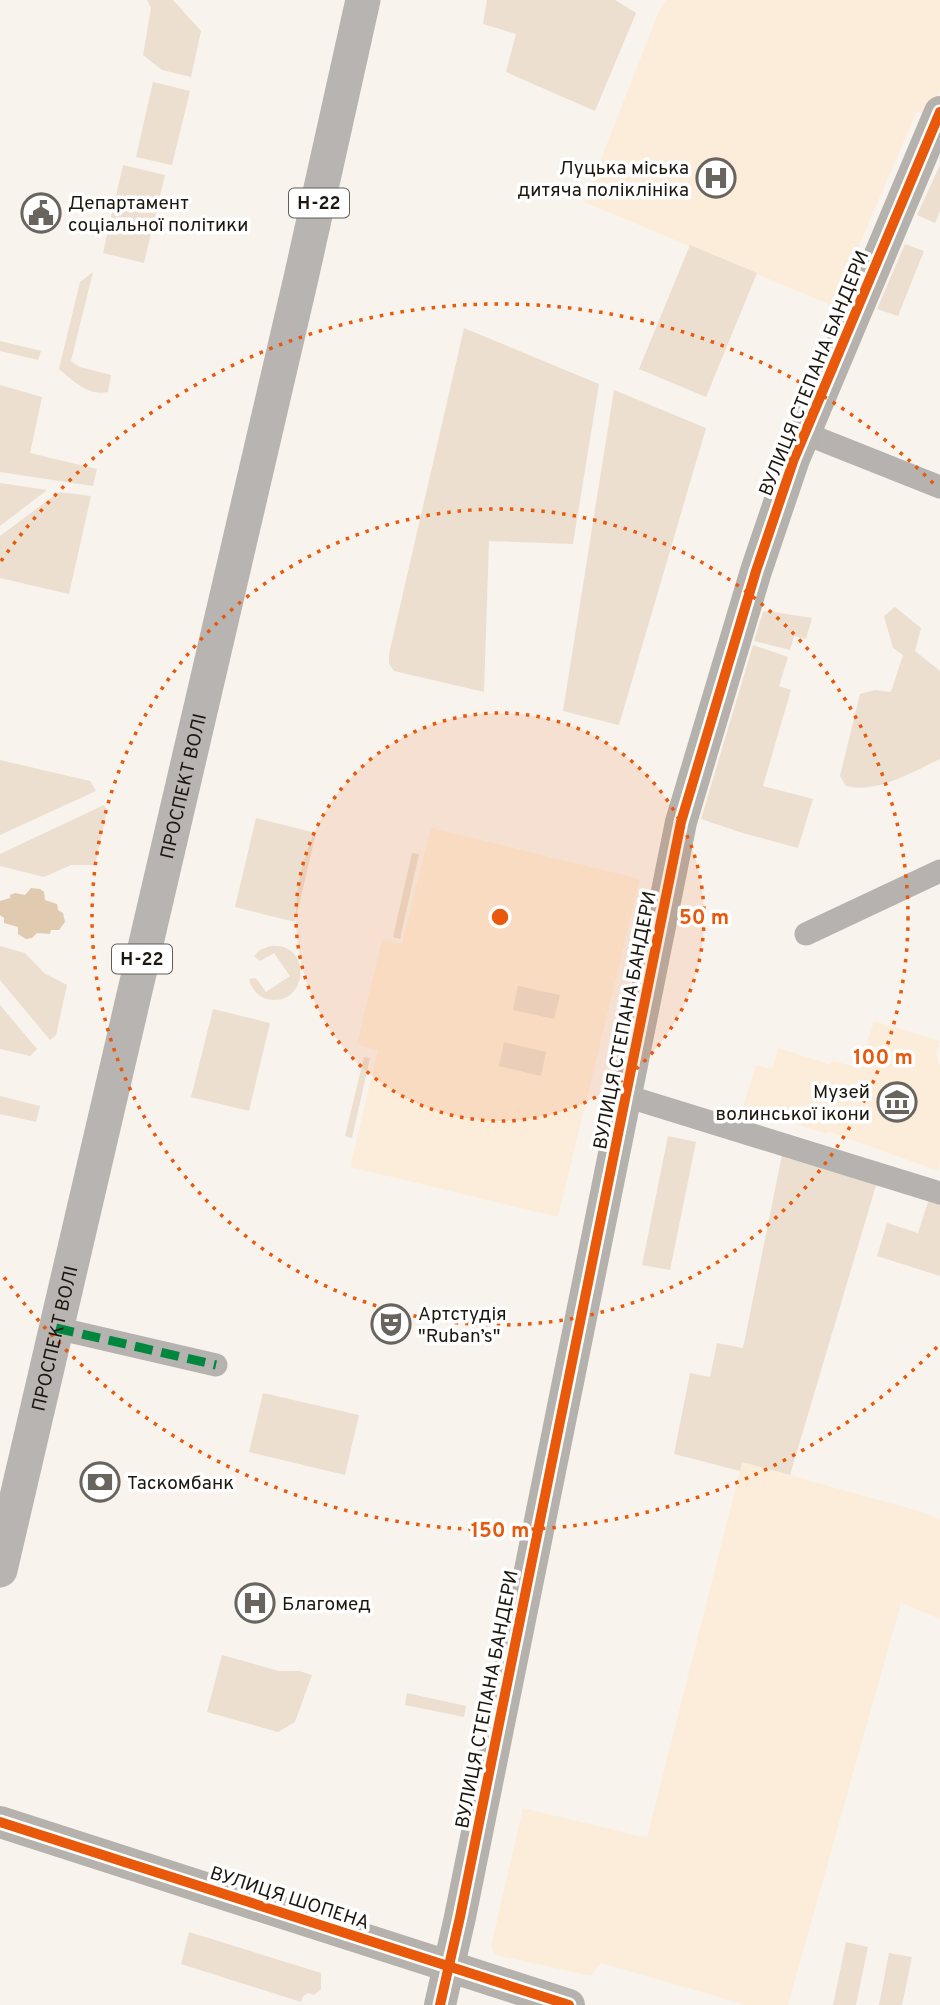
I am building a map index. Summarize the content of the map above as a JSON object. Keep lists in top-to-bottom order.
{
  "streets": {
    "main road": ["Н-22", "ПРОСПЕКТ ВОЛІ"],
    "street": ["ВУЛИЦЯ СТЕПАНА БАНДЕРИ", "ВУЛИЦЯ ШОПЕНА"]
  },
  "crossings": [
    ["ВУЛИЦЯ СТЕПАНА БАНДЕРИ", "ВУЛИЦЯ ШОПЕНА"]
  ],
  "places": {
    "hospital": ["Луцька міська дитяча поліклініка", "Благомед"],
    "public building": ["Департамент соціальної політики"],
    "museum": ["Музей волинської ікони"],
    "theatre": ["Артстудія \"Ruban’s\""],
    "bank": ["Таскомбанк"]
  },
  "rings": ["50 m", "100 m", "150 m"]
}
